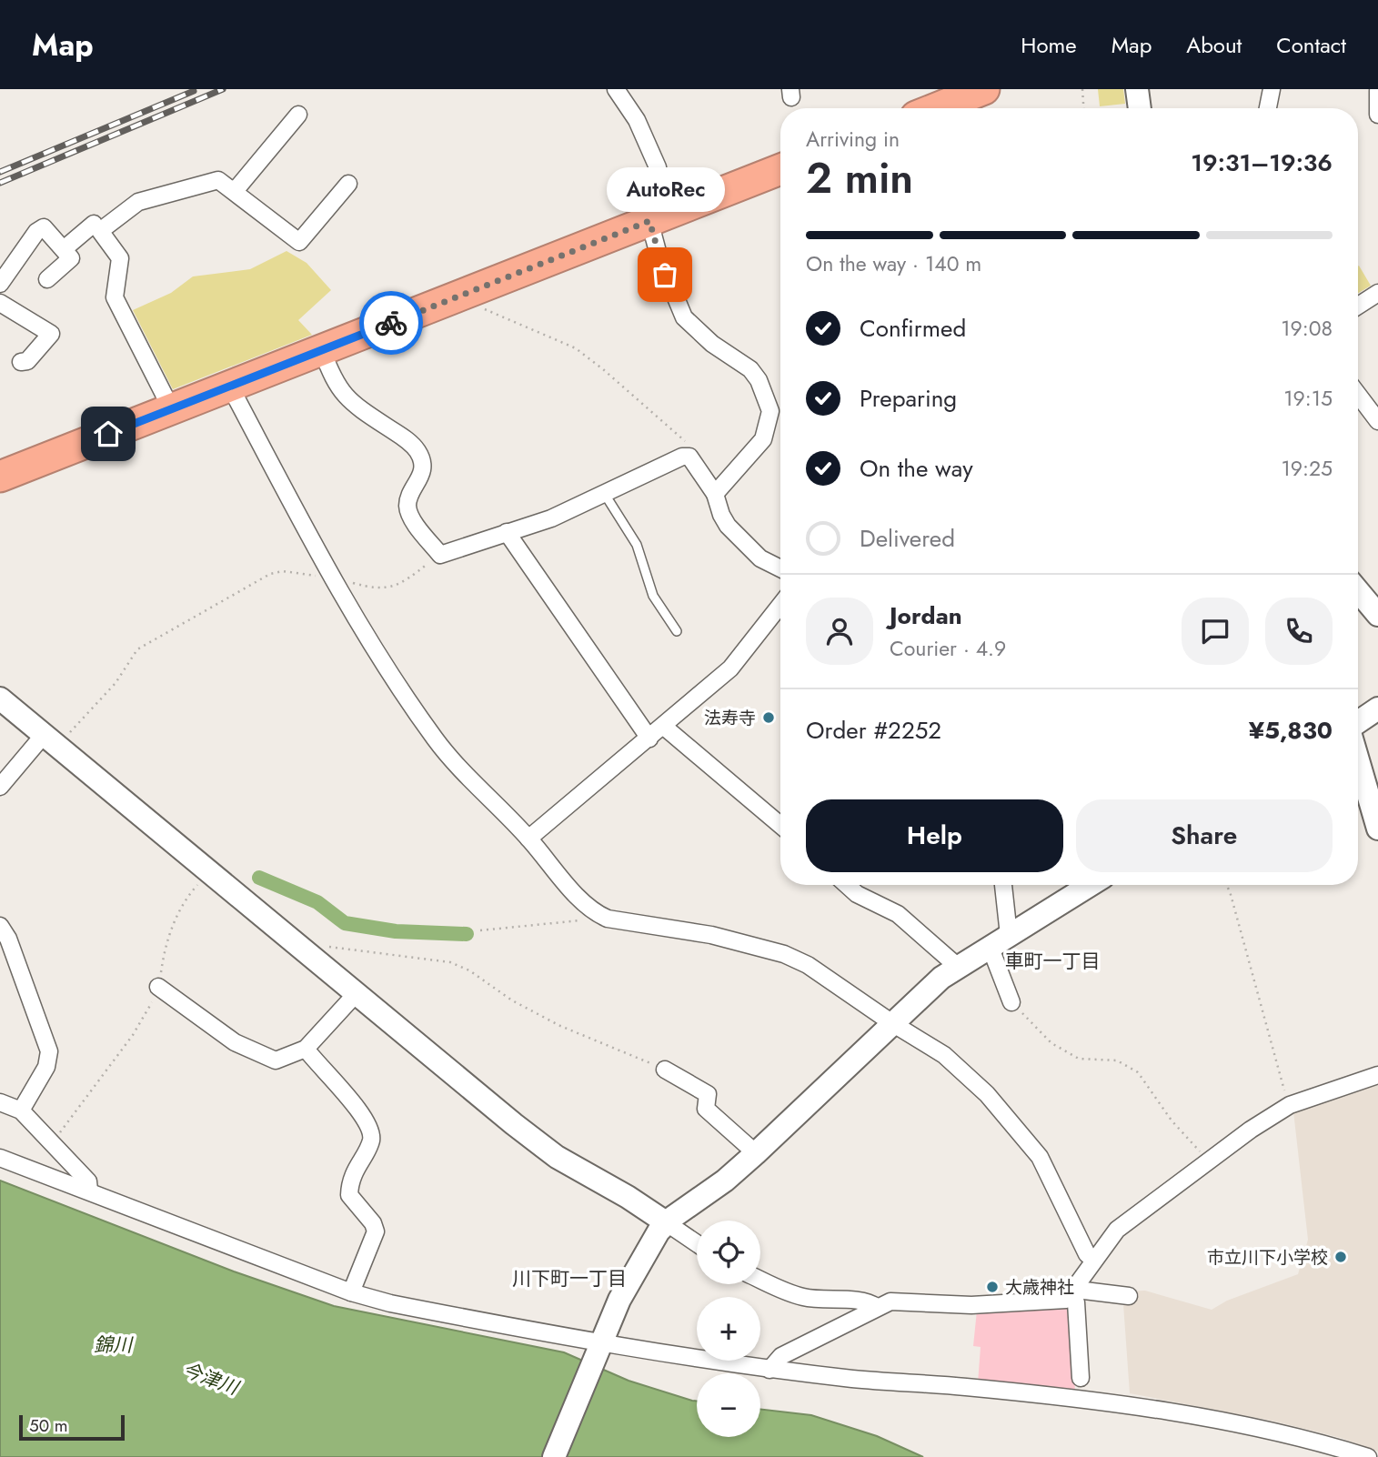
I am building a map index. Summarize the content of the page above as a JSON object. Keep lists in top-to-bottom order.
{
  "districts": ["車町一丁目", "川下町一丁目"],
  "water": ["錦川", "今津川"],
  "places": [
    "AutoRec",
    "法寿寺",
    "市立川下小学校",
    "大歳神社"
  ],
  "scale_bar": "50 m",
  "page": {
    "header": "Map",
    "nav": [
      "Home",
      "Map",
      "About",
      "Contact"
    ],
    "heading": ["2 min", "Arriving in", "19:31–19:36"],
    "panel": [
      "Jordan",
      "Courier · 4.9",
      "Order #2252",
      "¥5,830"
    ],
    "bubble": "AutoRec",
    "bar": "On the way · 140 m",
    "list": [
      ["Confirmed", "19:08"],
      ["Preparing", "19:15"],
      ["On the way", "19:25"],
      "Delivered"
    ],
    "buttons": ["Help", "Share"],
    "map_buttons": ["+", "−"],
    "scale": "50 m"
  }
}
